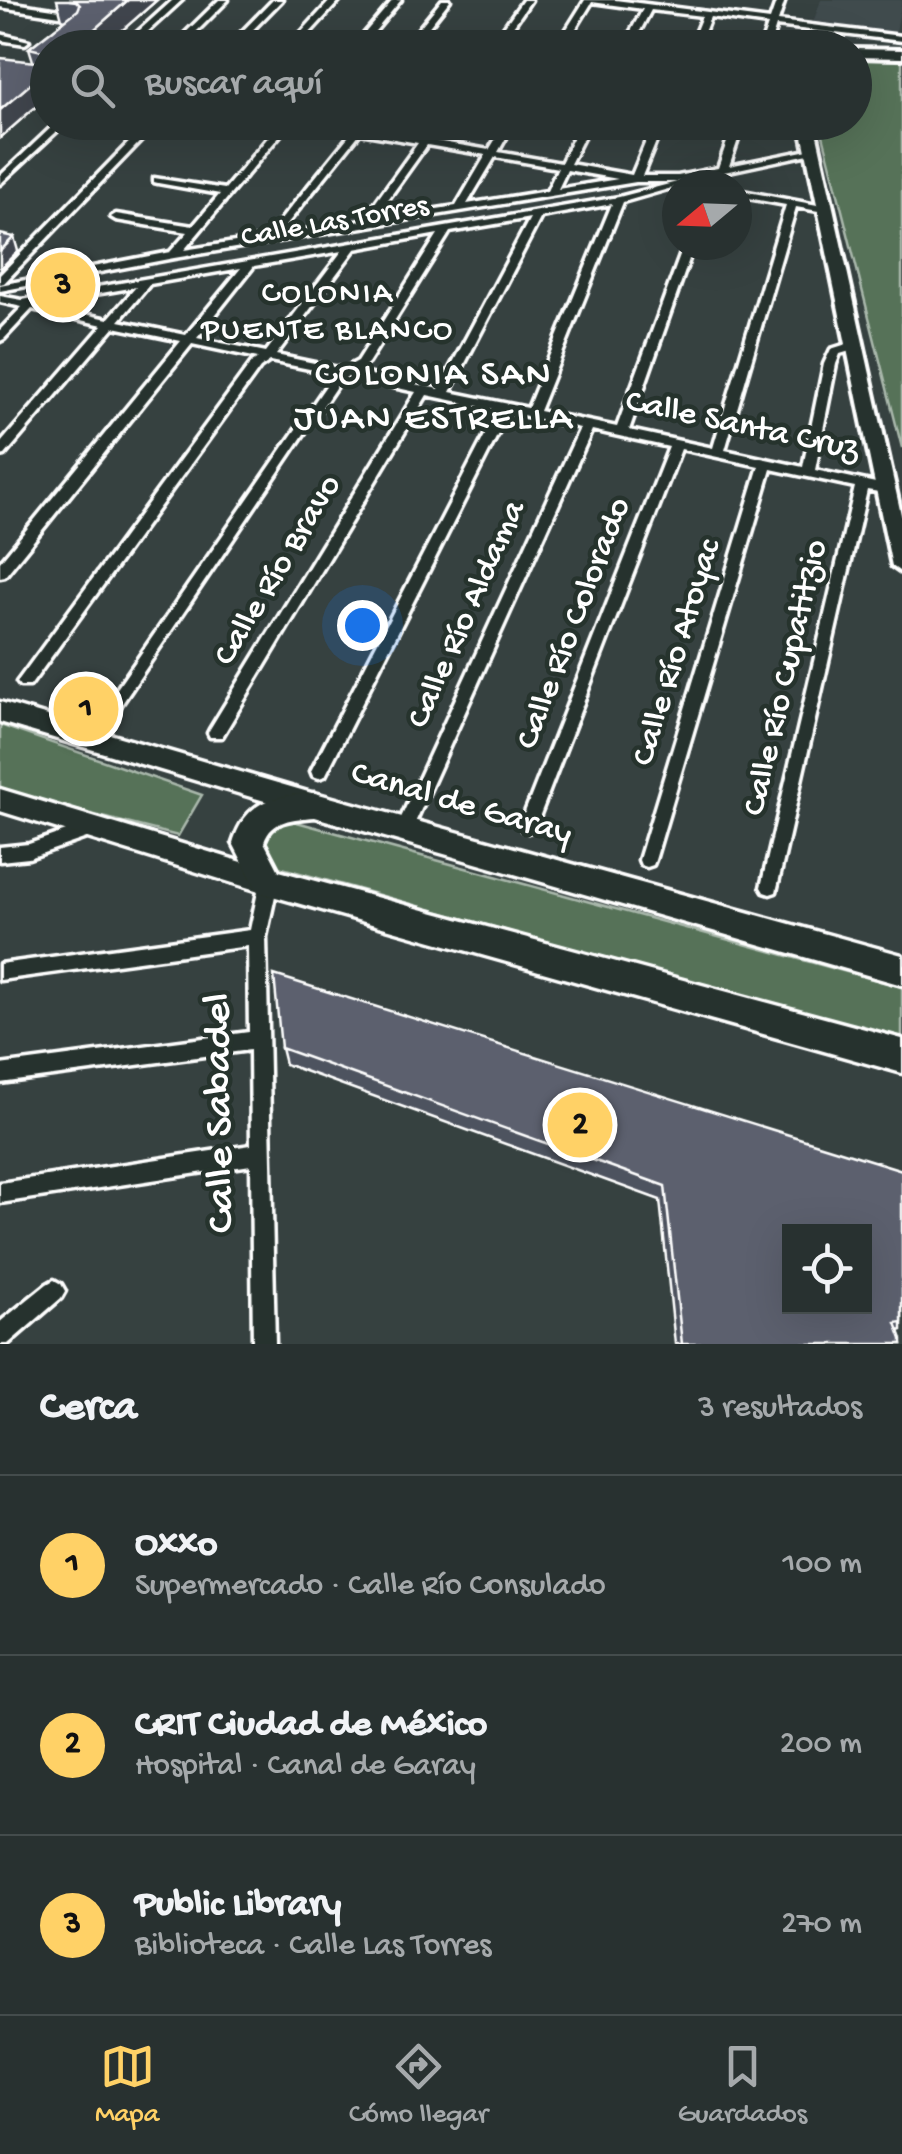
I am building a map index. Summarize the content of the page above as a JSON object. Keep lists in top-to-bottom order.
{
  "streets": {
    "highway": ["Canal de Garay"],
    "street": [
      "Calle Las Torres",
      "Calle Santa Cruz",
      "Calle Río Bravo",
      "Calle Río Aldama",
      "Calle Río Colorado",
      "Calle Río Atoyac",
      "Calle Río Cupatitzio",
      "Calle Sabadel"
    ]
  },
  "crossings": [
    ["Calle Las Torres", "Calle Santa Cruz"],
    ["Calle Santa Cruz", "Calle Río Bravo"],
    ["Calle Santa Cruz", "Calle Río Aldama"],
    ["Calle Santa Cruz", "Calle Río Colorado"],
    ["Calle Santa Cruz", "Calle Río Atoyac"],
    ["Calle Santa Cruz", "Calle Río Cupatitzio"],
    ["Calle Río Aldama", "Canal de Garay"]
  ],
  "districts": ["COLONIA PUENTE BLANCO", "COLONIA SAN JUAN ESTRELLA"],
  "north": "left",
  "page": {
    "search": "Buscar aquí",
    "pins": ["3", "1", "2"],
    "heading": ["Cerca", "3 resultados"],
    "list": [
      {
        "mark": "1",
        "name": "Oxxo",
        "note": "Supermercado · Calle Río Consulado",
        "value": "100 m"
      },
      {
        "mark": "2",
        "name": "CRIT Ciudad de México",
        "note": "Hospital · Canal de Garay",
        "value": "200 m"
      },
      {
        "mark": "3",
        "name": "Public Library",
        "note": "Biblioteca · Calle Las Torres",
        "value": "270 m"
      }
    ],
    "nav": ["Mapa", "Cómo llegar", "Guardados"]
  }
}
